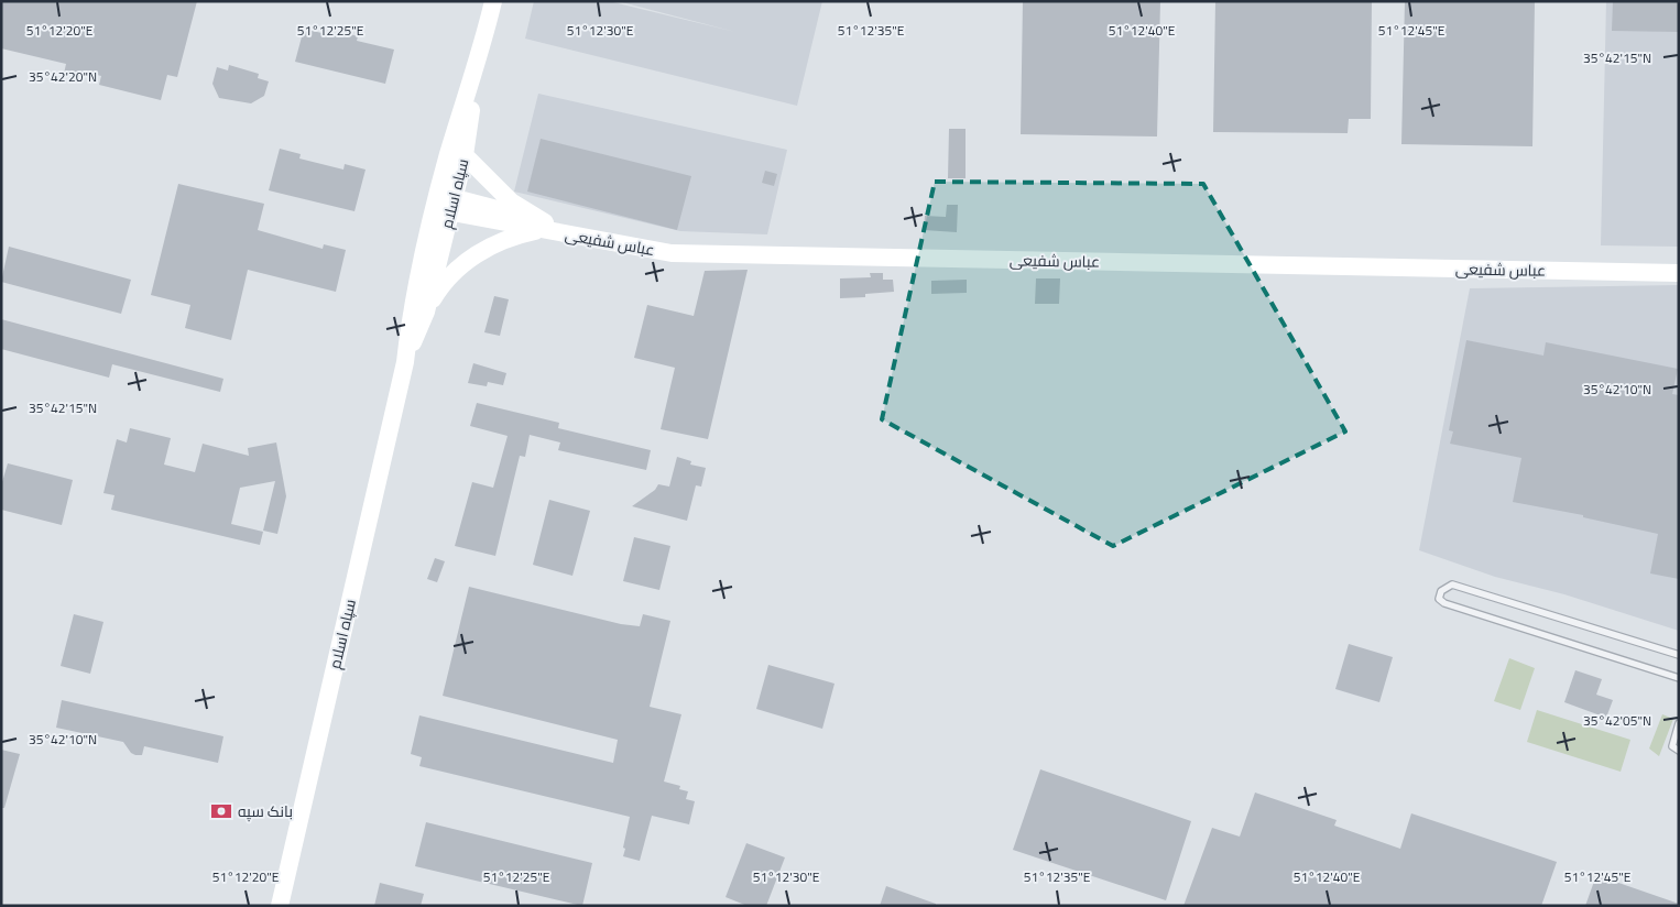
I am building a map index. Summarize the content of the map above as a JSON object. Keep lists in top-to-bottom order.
{
  "streets": {
    "main road": ["سپاه اسلام", "عباس شفیعی"]
  },
  "crossings": [
    ["سپاه اسلام", "عباس شفیعی"]
  ],
  "places": {
    "bank": ["بانک سپه"]
  },
  "coordinates": [
    "51°12'20\"E",
    "51°12'25\"E",
    "51°12'30\"E",
    "51°12'35\"E",
    "51°12'40\"E",
    "51°12'45\"E",
    "35°42'15\"N",
    "35°42'20\"N",
    "35°42'10\"N",
    "35°42'05\"N"
  ]
}
